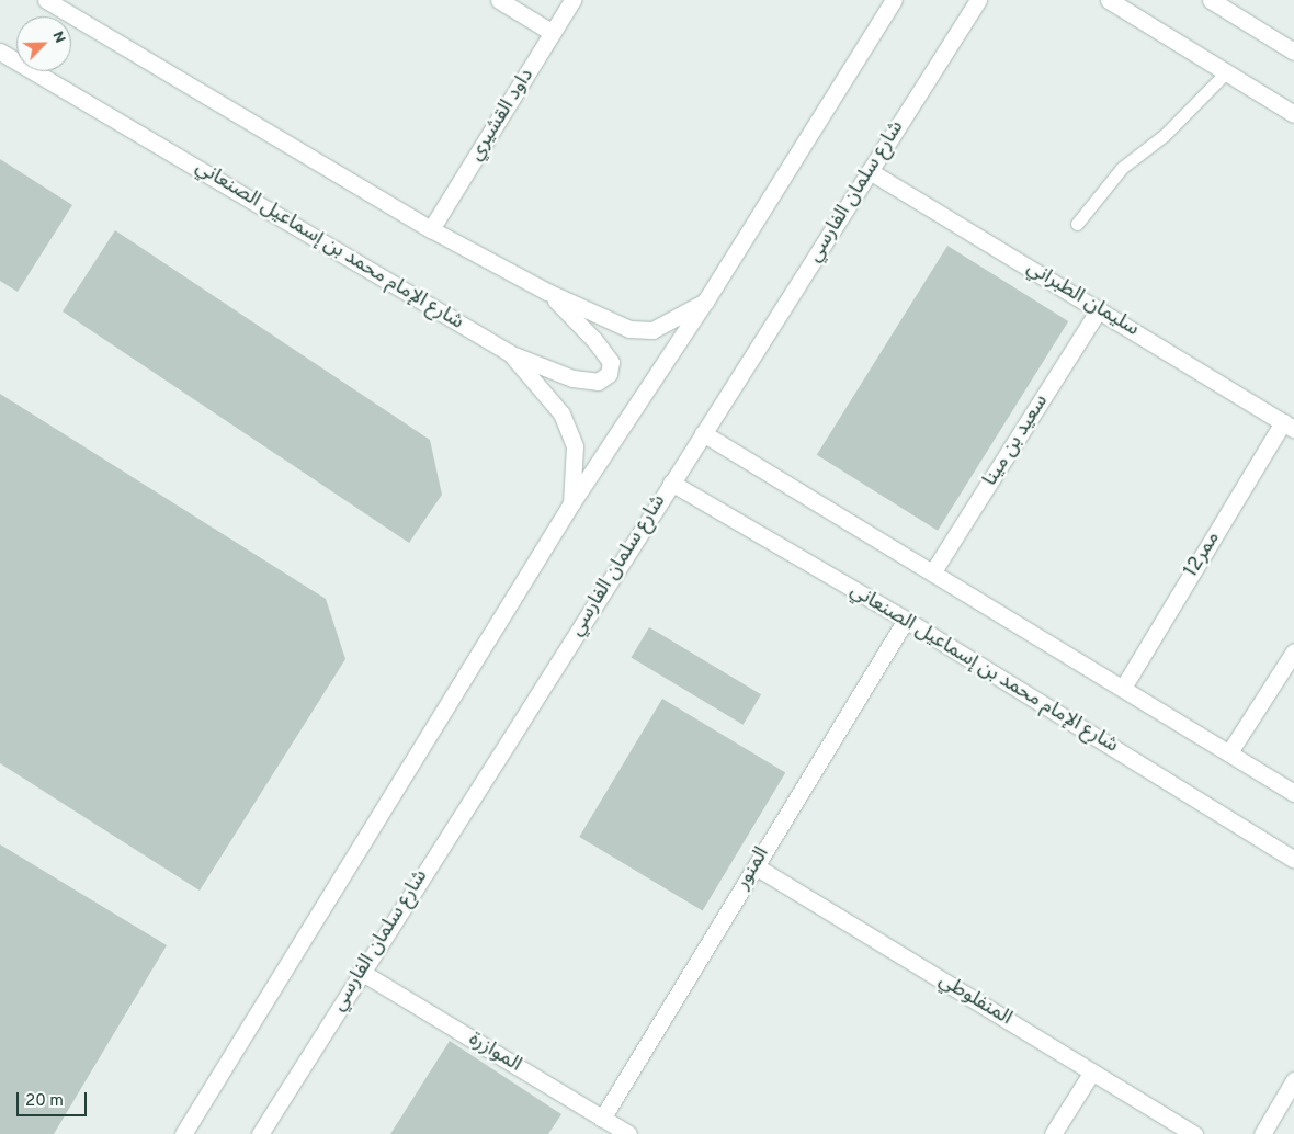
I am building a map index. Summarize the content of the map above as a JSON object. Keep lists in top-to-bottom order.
{
  "streets": {
    "street": [
      "داود القشيري",
      "شارع سلمان الفارسي",
      "شارع الإمام محمد بن إسماعيل الصنعاني",
      "سليمان الطبراني",
      "سعيد بن مينا",
      "ممر12",
      "المنور",
      "المنفلوطي",
      "الموازرة"
    ]
  },
  "crossings": [
    ["شارع سلمان الفارسي", "شارع الإمام محمد بن إسماعيل الصنعاني"],
    ["شارع سلمان الفارسي", "سليمان الطبراني"],
    ["شارع سلمان الفارسي", "الموازرة"],
    ["شارع الإمام محمد بن إسماعيل الصنعاني", "المنور"],
    ["سليمان الطبراني", "سعيد بن مينا"],
    ["سليمان الطبراني", "ممر12"],
    ["المنور", "المنفلوطي"],
    ["المنور", "الموازرة"]
  ],
  "scale_bar": "20 m",
  "north": "top right"
}
